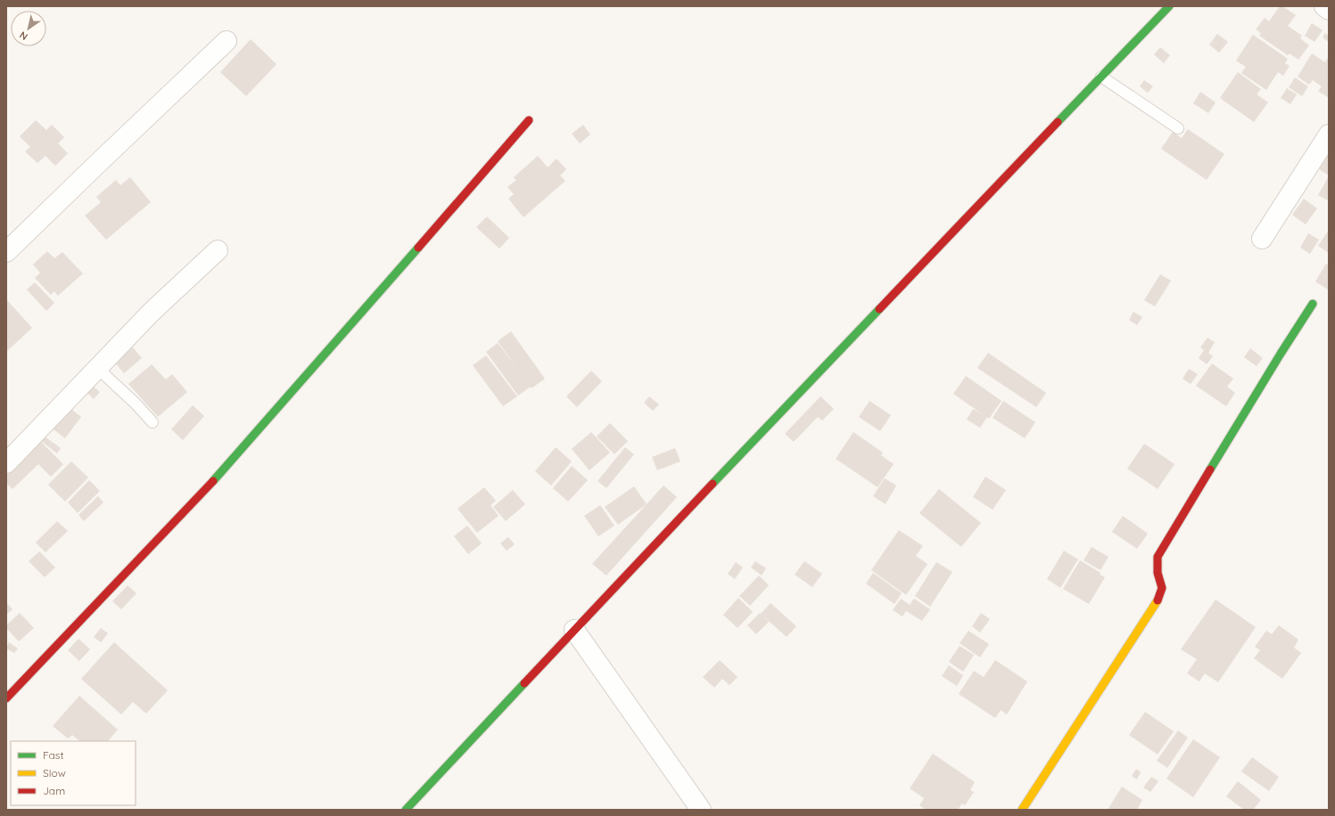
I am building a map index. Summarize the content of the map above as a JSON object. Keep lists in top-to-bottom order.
{
  "legend": ["Fast", "Slow", "Jam"],
  "north": "bottom left"
}
